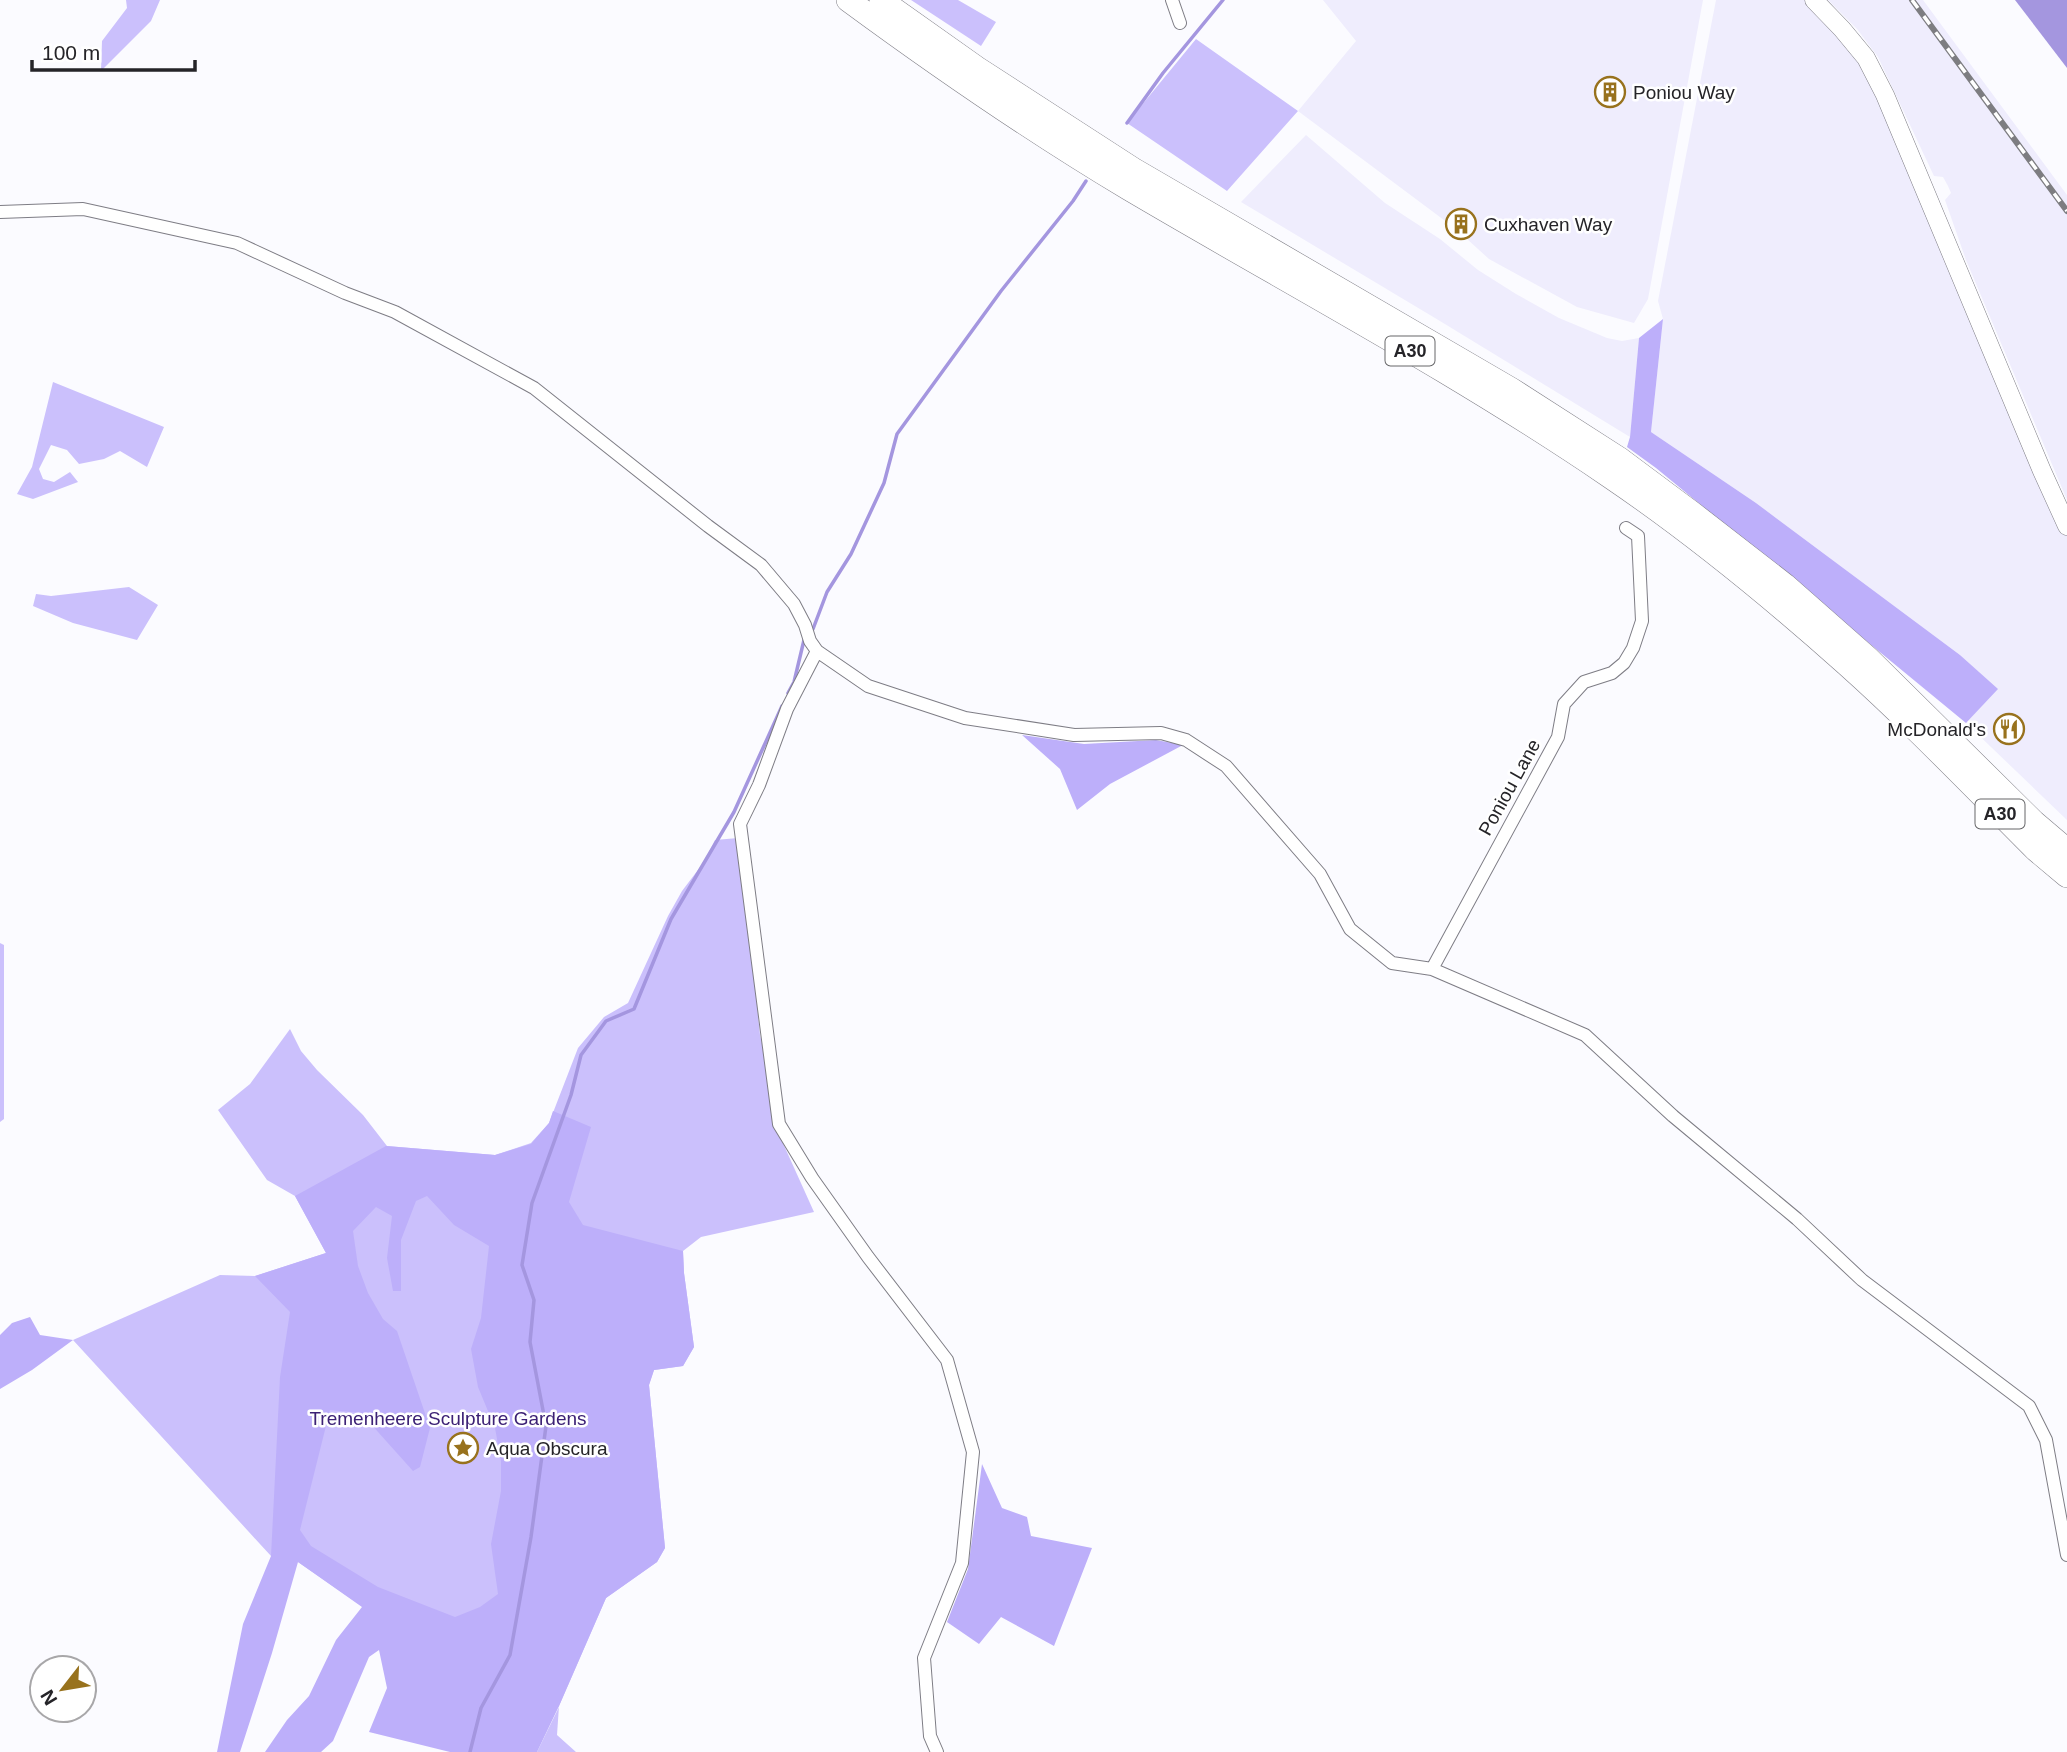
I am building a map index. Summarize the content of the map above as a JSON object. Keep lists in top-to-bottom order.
{
  "streets": {
    "highway": ["A30"],
    "street": ["Poniou Lane"]
  },
  "parks": ["Tremenheere Sculpture Gardens"],
  "places": {
    "building": ["Poniou Way", "Cuxhaven Way"],
    "restaurant": ["McDonald's"],
    "place": ["Aqua Obscura"]
  },
  "scale_bar": "100 m",
  "north": "bottom left"
}
